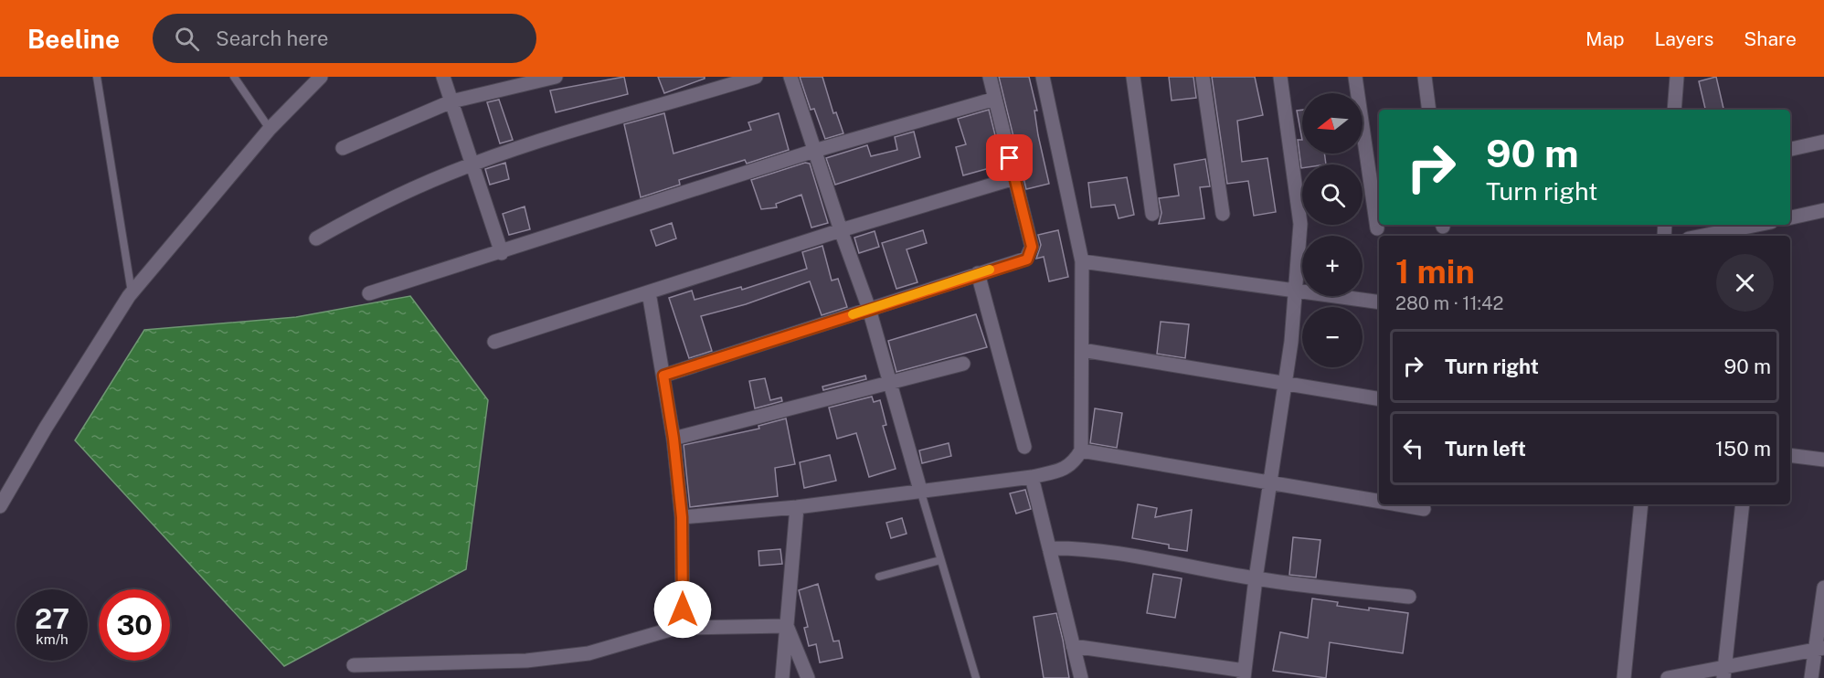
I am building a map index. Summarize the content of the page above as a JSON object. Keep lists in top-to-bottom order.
{
  "north": "left",
  "page": {
    "header": "Beeline",
    "search": "Search here",
    "nav": ["Map", "Layers", "Share"],
    "map_buttons": ["+", "−"],
    "turn": ["90 m", "Turn right"],
    "heading": ["1 min", "280 m · 11:42"],
    "list": [
      {
        "name": "Turn right",
        "value": "90 m"
      },
      {
        "name": "Turn left",
        "value": "150 m"
      }
    ],
    "speed": "27 km/h",
    "limit": "30"
  }
}
